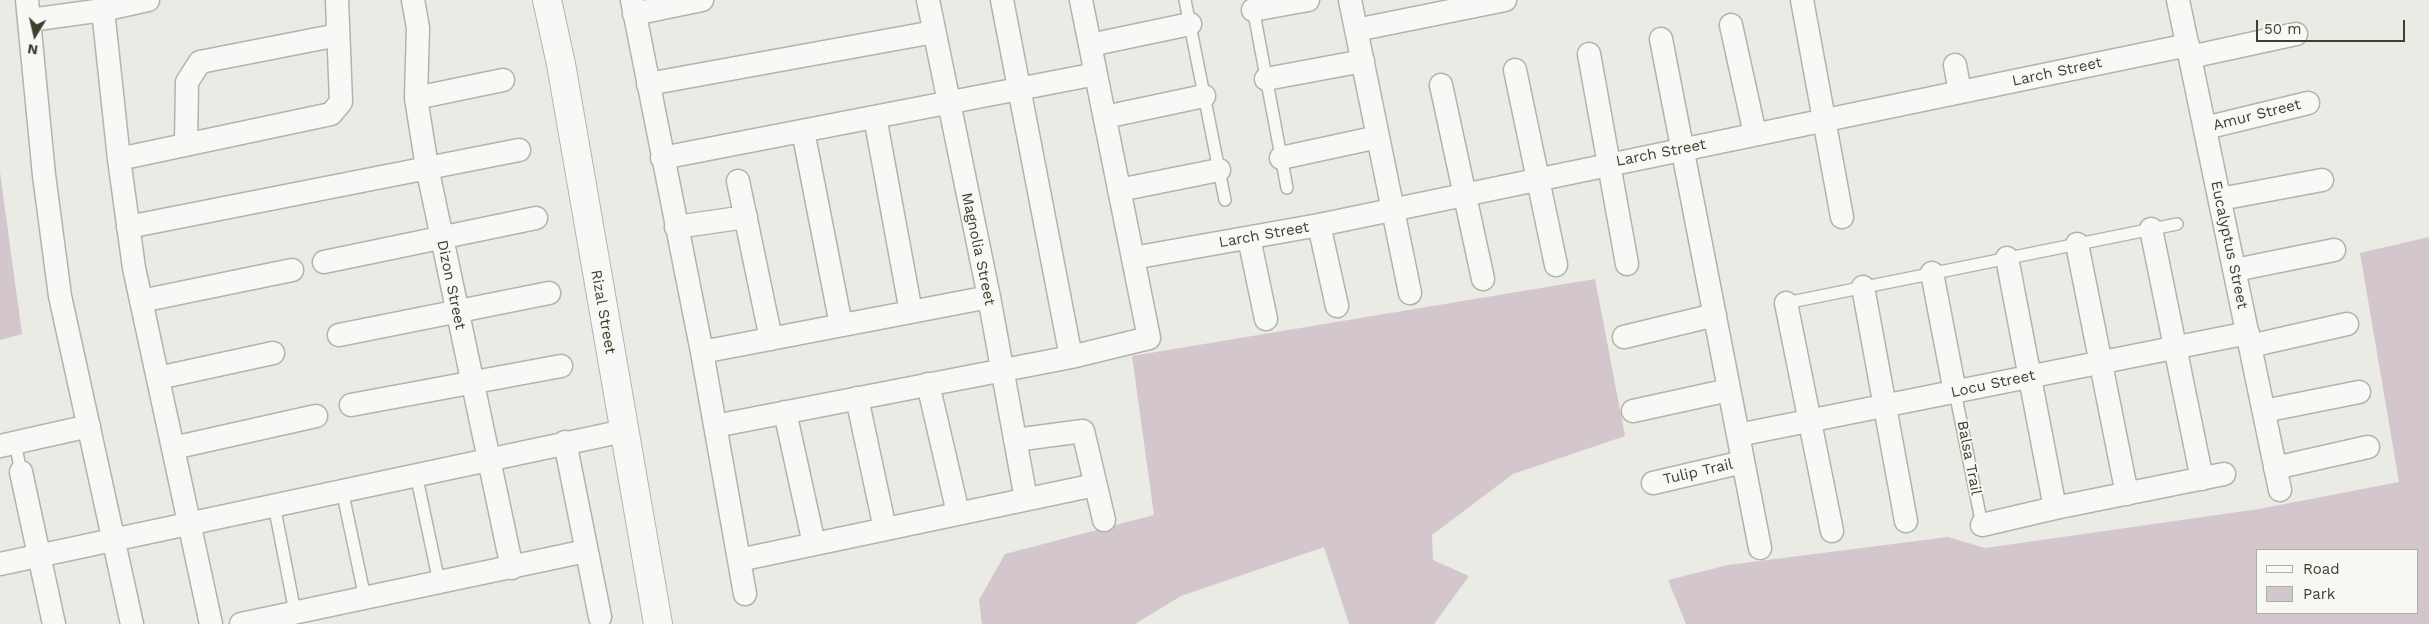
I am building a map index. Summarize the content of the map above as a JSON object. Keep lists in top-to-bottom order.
{
  "streets": {
    "street": [
      "Larch Street",
      "Amur Street",
      "Eucalyptus Street",
      "Magnolia Street",
      "Dizon Street",
      "Rizal Street",
      "Locu Street",
      "Tulip Trail"
    ],
    "lane": ["Balsa Trail"]
  },
  "crossings": [
    ["Larch Street", "Eucalyptus Street"],
    ["Amur Street", "Eucalyptus Street"],
    ["Eucalyptus Street", "Locu Street"],
    ["Locu Street", "Balsa Trail"]
  ],
  "legend": ["Road", "Park"],
  "scale_bar": "50 m",
  "north": "bottom"
}
